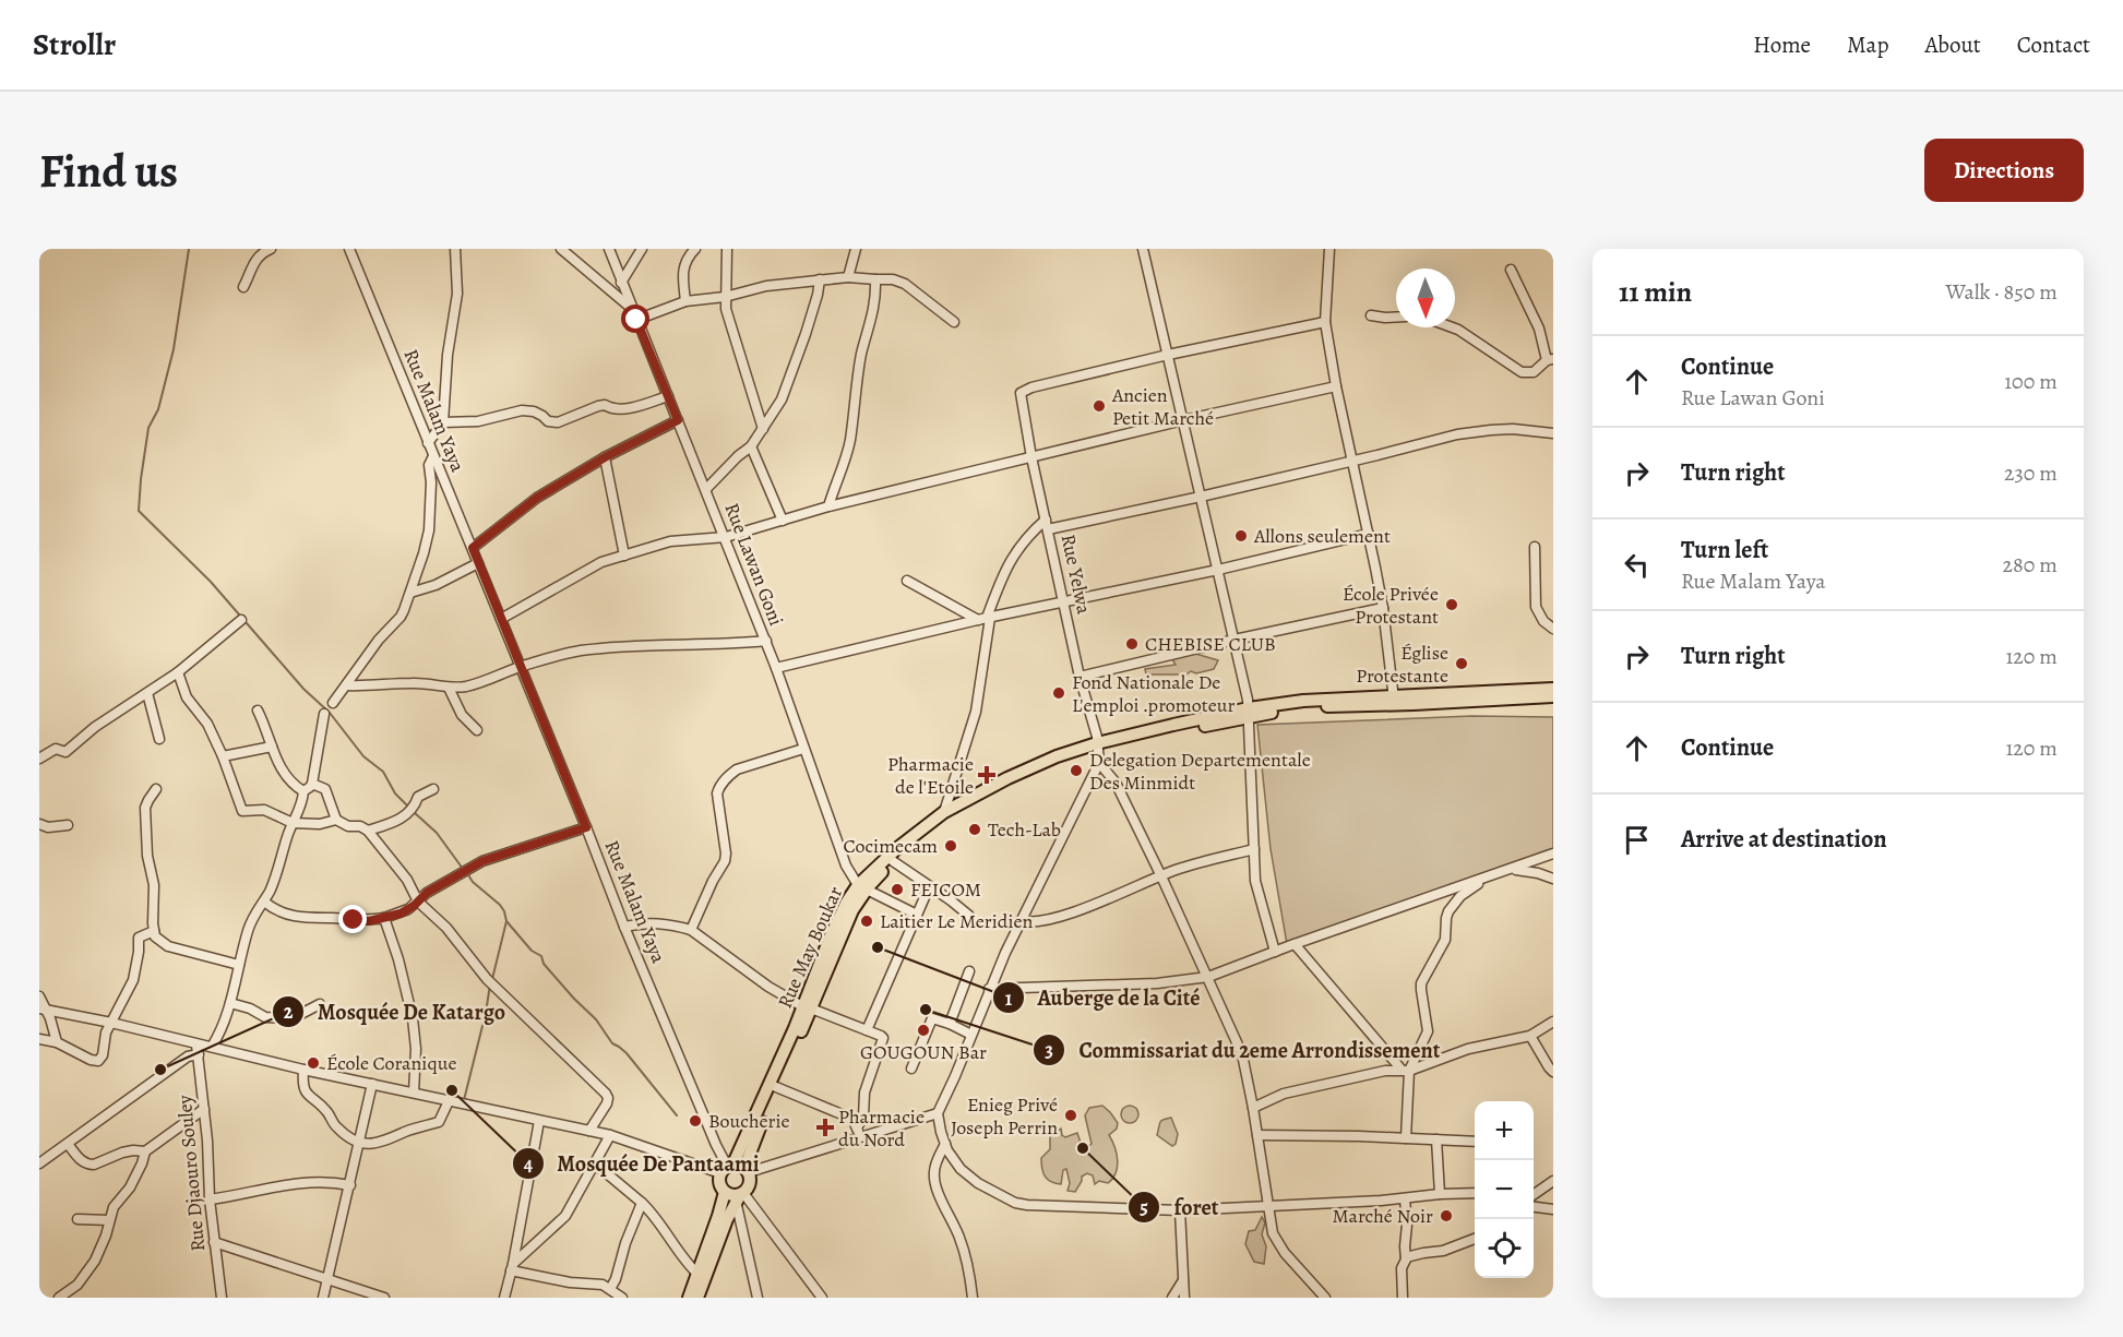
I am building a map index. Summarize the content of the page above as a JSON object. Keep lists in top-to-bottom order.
{
  "streets": {
    "main road": ["Rue May Boukar"],
    "street": [
      "Rue Malam Yaya",
      "Rue Lawan Goni",
      "Rue Yelwa",
      "Rue Djaouro Souley"
    ]
  },
  "crossings": [
    ["Rue Malam Yaya", "Rue May Boukar"],
    ["Rue Lawan Goni", "Rue May Boukar"],
    ["Rue Yelwa", "Rue May Boukar"]
  ],
  "places": {
    "other": [
      "Ancien Petit Marché",
      "Allons seulement",
      "École Privée Protestant",
      "CHEBISE CLUB",
      "Église Protestante",
      "Fond Nationale De L'emploi .promoteur",
      "Delegation Departementale Des Minmidt",
      "Tech-Lab",
      "Cocimecam",
      "FEICOM",
      "Laitier Le Meridien",
      "Auberge de la Cité",
      "Commissariat du 2eme Arrondissement",
      "GOUGOUN Bar",
      "École Coranique",
      "Mosquée De Katargo",
      "Mosquée De Pantaami",
      "Enieg Privé Joseph Perrin",
      "Boucherie",
      "foret",
      "Marché Noir"
    ],
    "health": ["Pharmacie de l'Etoile", "Pharmacie du Nord"]
  },
  "north": "bottom",
  "page": {
    "header": "Strollr",
    "nav": [
      "Home",
      "Map",
      "About",
      "Contact"
    ],
    "buttons": "Directions",
    "title": "Find us",
    "heading": ["11 min", "Walk · 850 m"],
    "list": [
      ["Continue", "Rue Lawan Goni", "100 m"],
      ["Turn right", "230 m"],
      ["Turn left", "Rue Malam Yaya", "280 m"],
      ["Turn right", "120 m"],
      ["Continue", "120 m"],
      "Arrive at destination"
    ],
    "map_buttons": ["+", "−"]
  }
}
